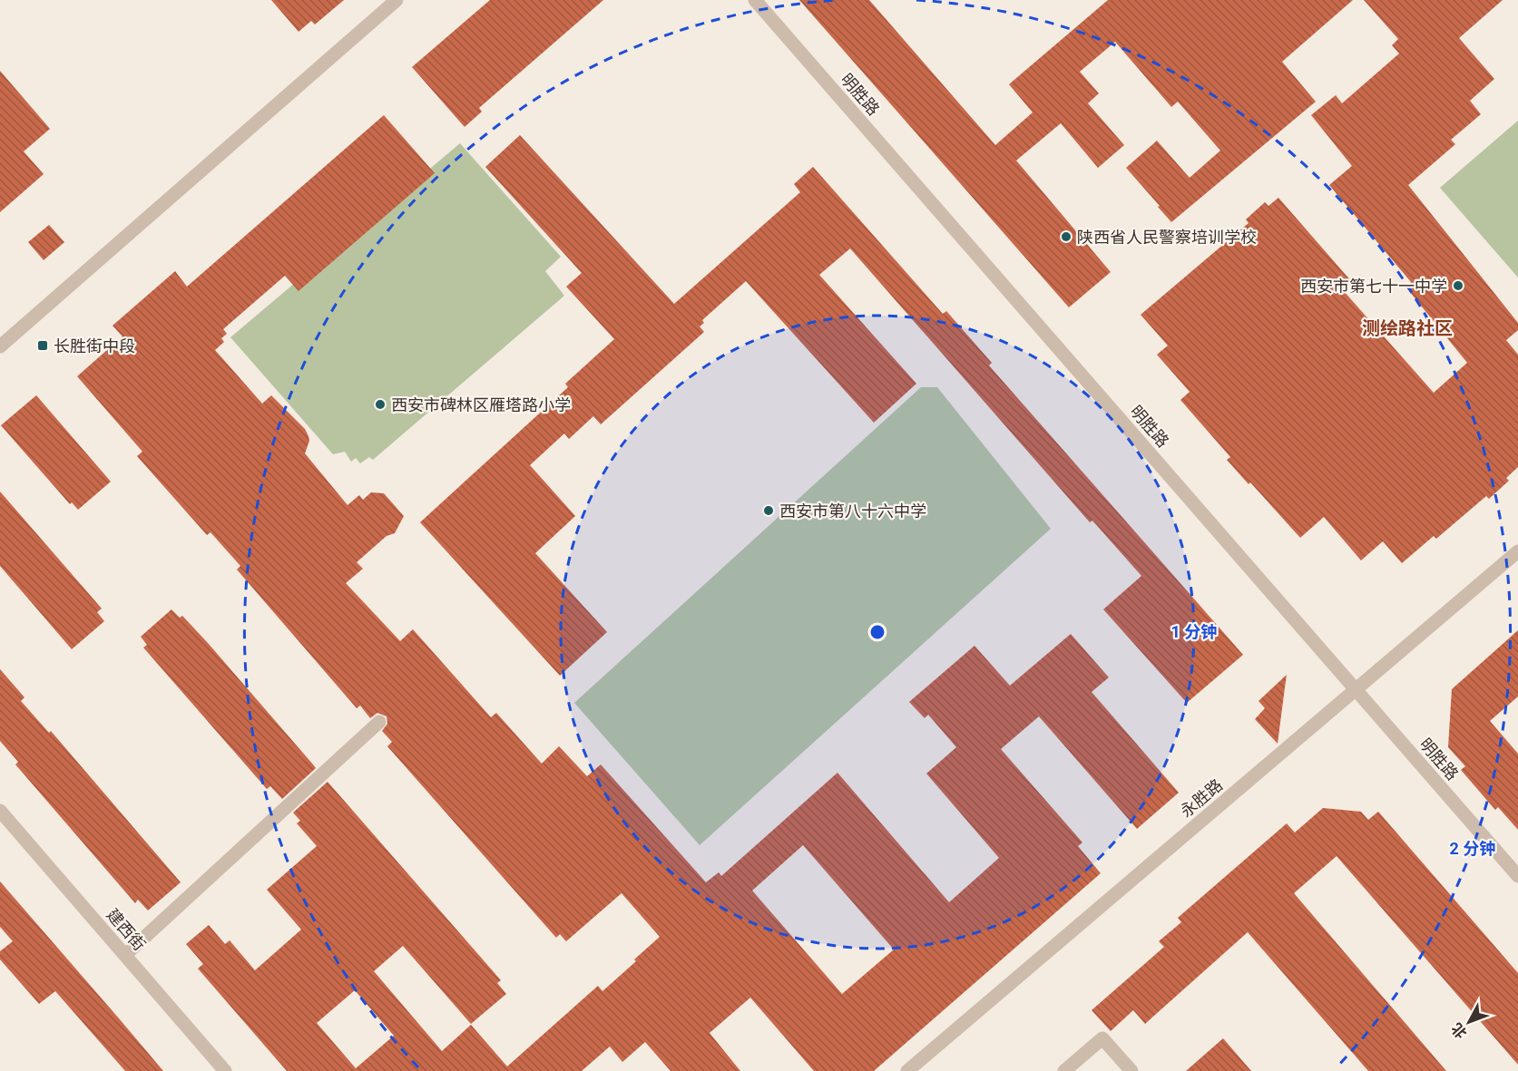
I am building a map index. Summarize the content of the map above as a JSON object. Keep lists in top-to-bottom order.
{
  "streets": {
    "street": ["明胜路", "永胜路", "建西街"]
  },
  "crossings": [
    ["明胜路", "永胜路"]
  ],
  "districts": ["测绘路社区"],
  "places": {
    "other": [
      "陕西省人民警察培训学校",
      "西安市第七十一中学",
      "西安市碑林区雁塔路小学",
      "西安市第八十六中学"
    ],
    "transit": ["长胜街中段"]
  },
  "north": "bottom left",
  "rings": ["1 分钟", "2 分钟"]
}
